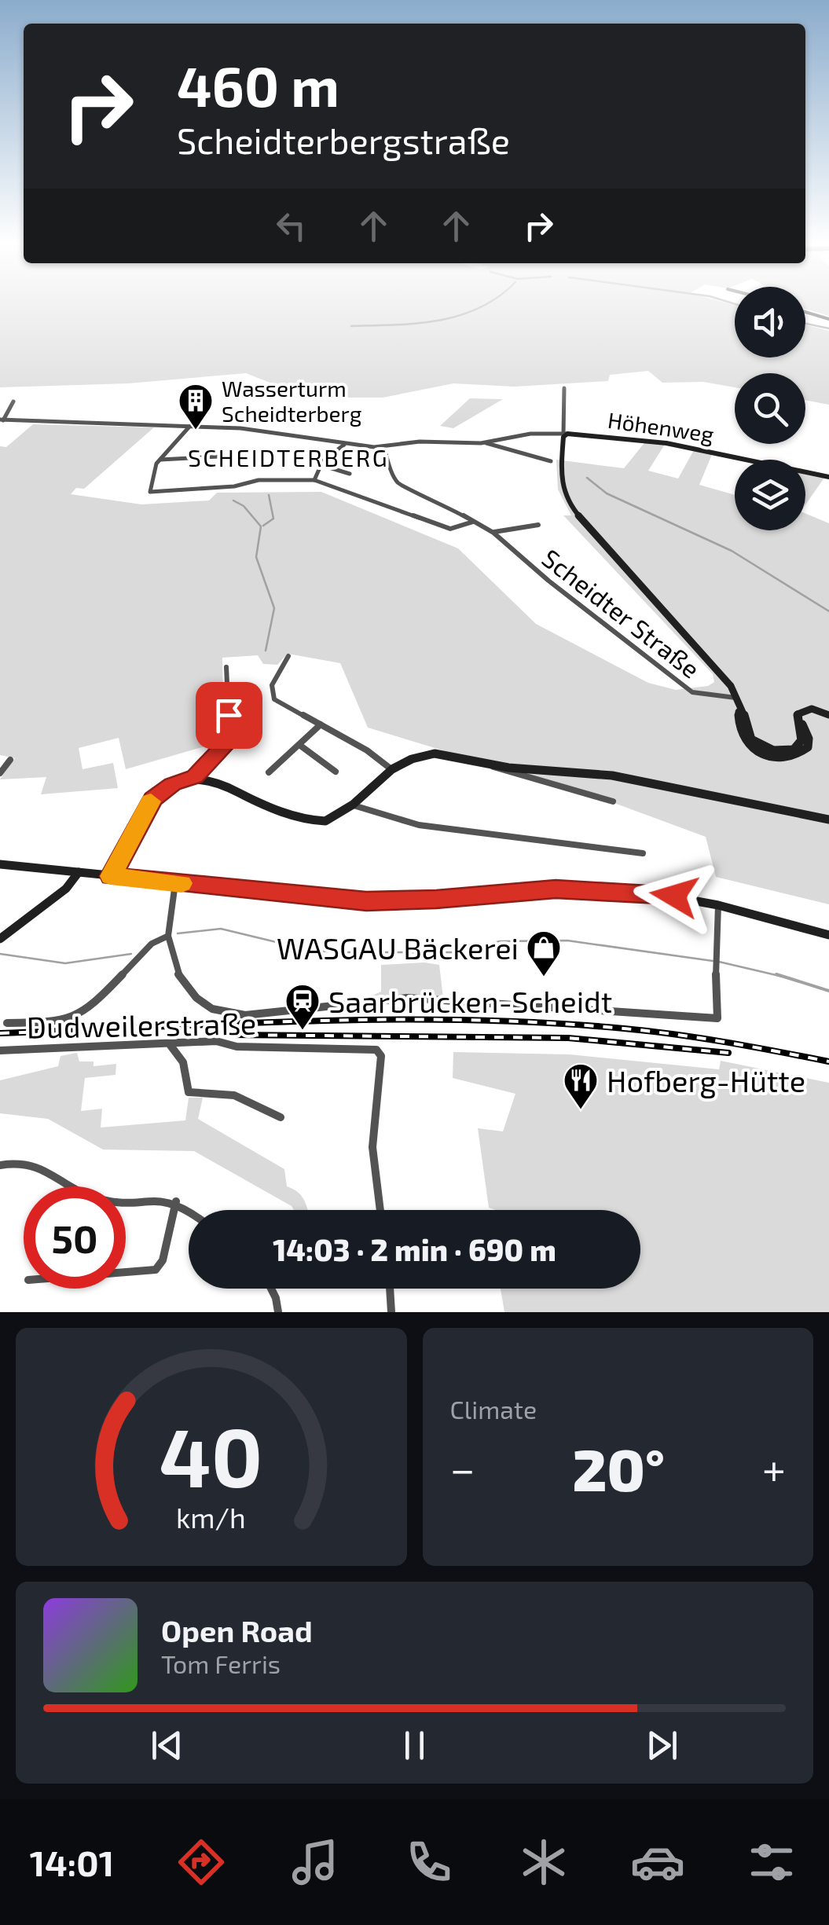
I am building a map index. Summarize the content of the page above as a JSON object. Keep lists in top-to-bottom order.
{
  "streets": {
    "street": ["Höhenweg", "Scheidter Straße", "Dudweilerstraße"]
  },
  "crossings": [
    ["Höhenweg", "Scheidter Straße"]
  ],
  "districts": ["SCHEIDTERBERG"],
  "places": {
    "building": ["Wasserturm Scheidterberg"],
    "shop": ["WASGAU Bäckerei"],
    "station": ["Saarbrücken-Scheidt"],
    "restaurant": ["Hofberg-Hütte"]
  },
  "page": {
    "turn": ["460 m", "Scheidterbergstraße"],
    "limit": "50",
    "trip": "14:03 · 2 min · 690 m",
    "tile": "Climate",
    "heat": ["−", "20°", "+"],
    "song": ["Open Road", "Tom Ferris"],
    "tabs": "14:01",
    "gauge": ["40", "km/h"]
  }
}
